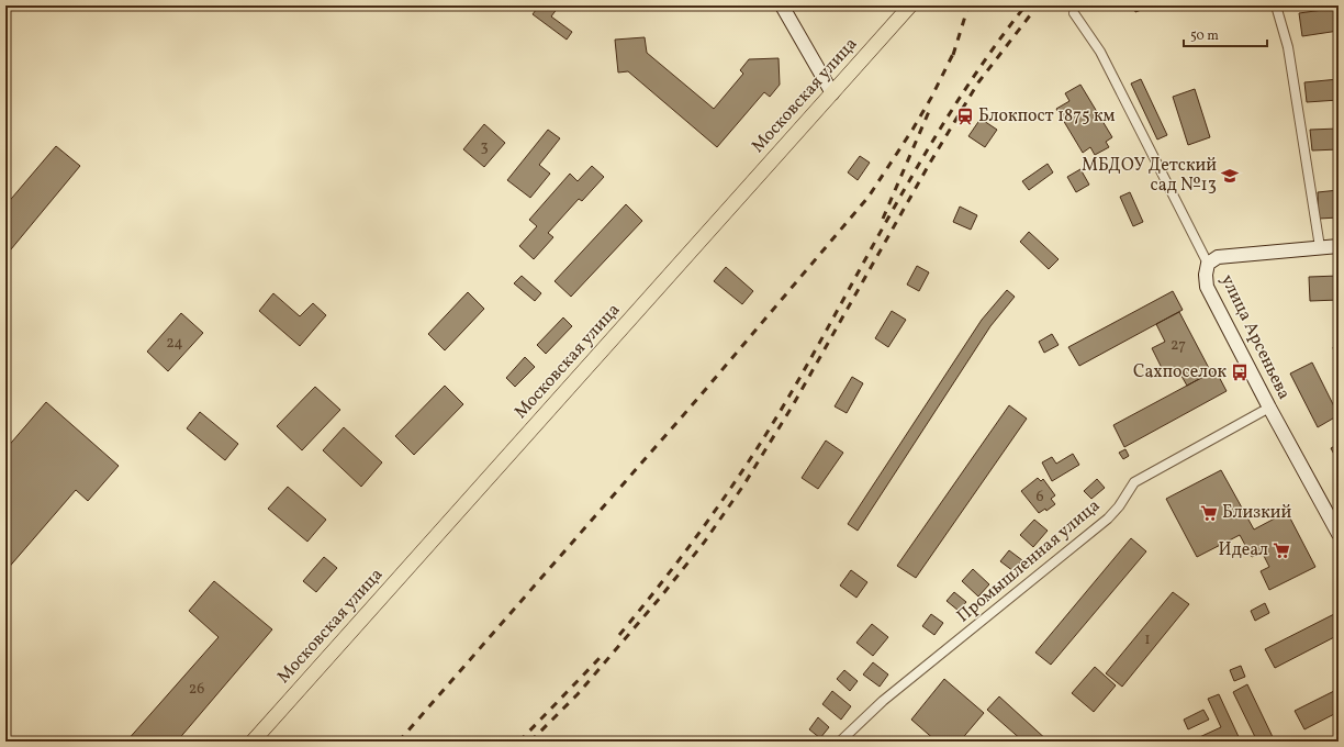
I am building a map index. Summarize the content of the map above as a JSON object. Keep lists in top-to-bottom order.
{
  "streets": {
    "main road": ["Московская улица"],
    "street": ["улица Арсеньева", "Промышленная улица"]
  },
  "crossings": [
    ["улица Арсеньева", "Промышленная улица"]
  ],
  "places": {
    "station": ["Блокпост 1875 км"],
    "school or university": ["МБДОУ Детский сад №13"],
    "bus stop": ["Сахпоселок"],
    "supermarket": ["Близкий", "Идеал"]
  },
  "house_numbers": [
    "3",
    "24",
    "27",
    "6",
    "1",
    "26"
  ],
  "scale_bar": "50 m"
}
